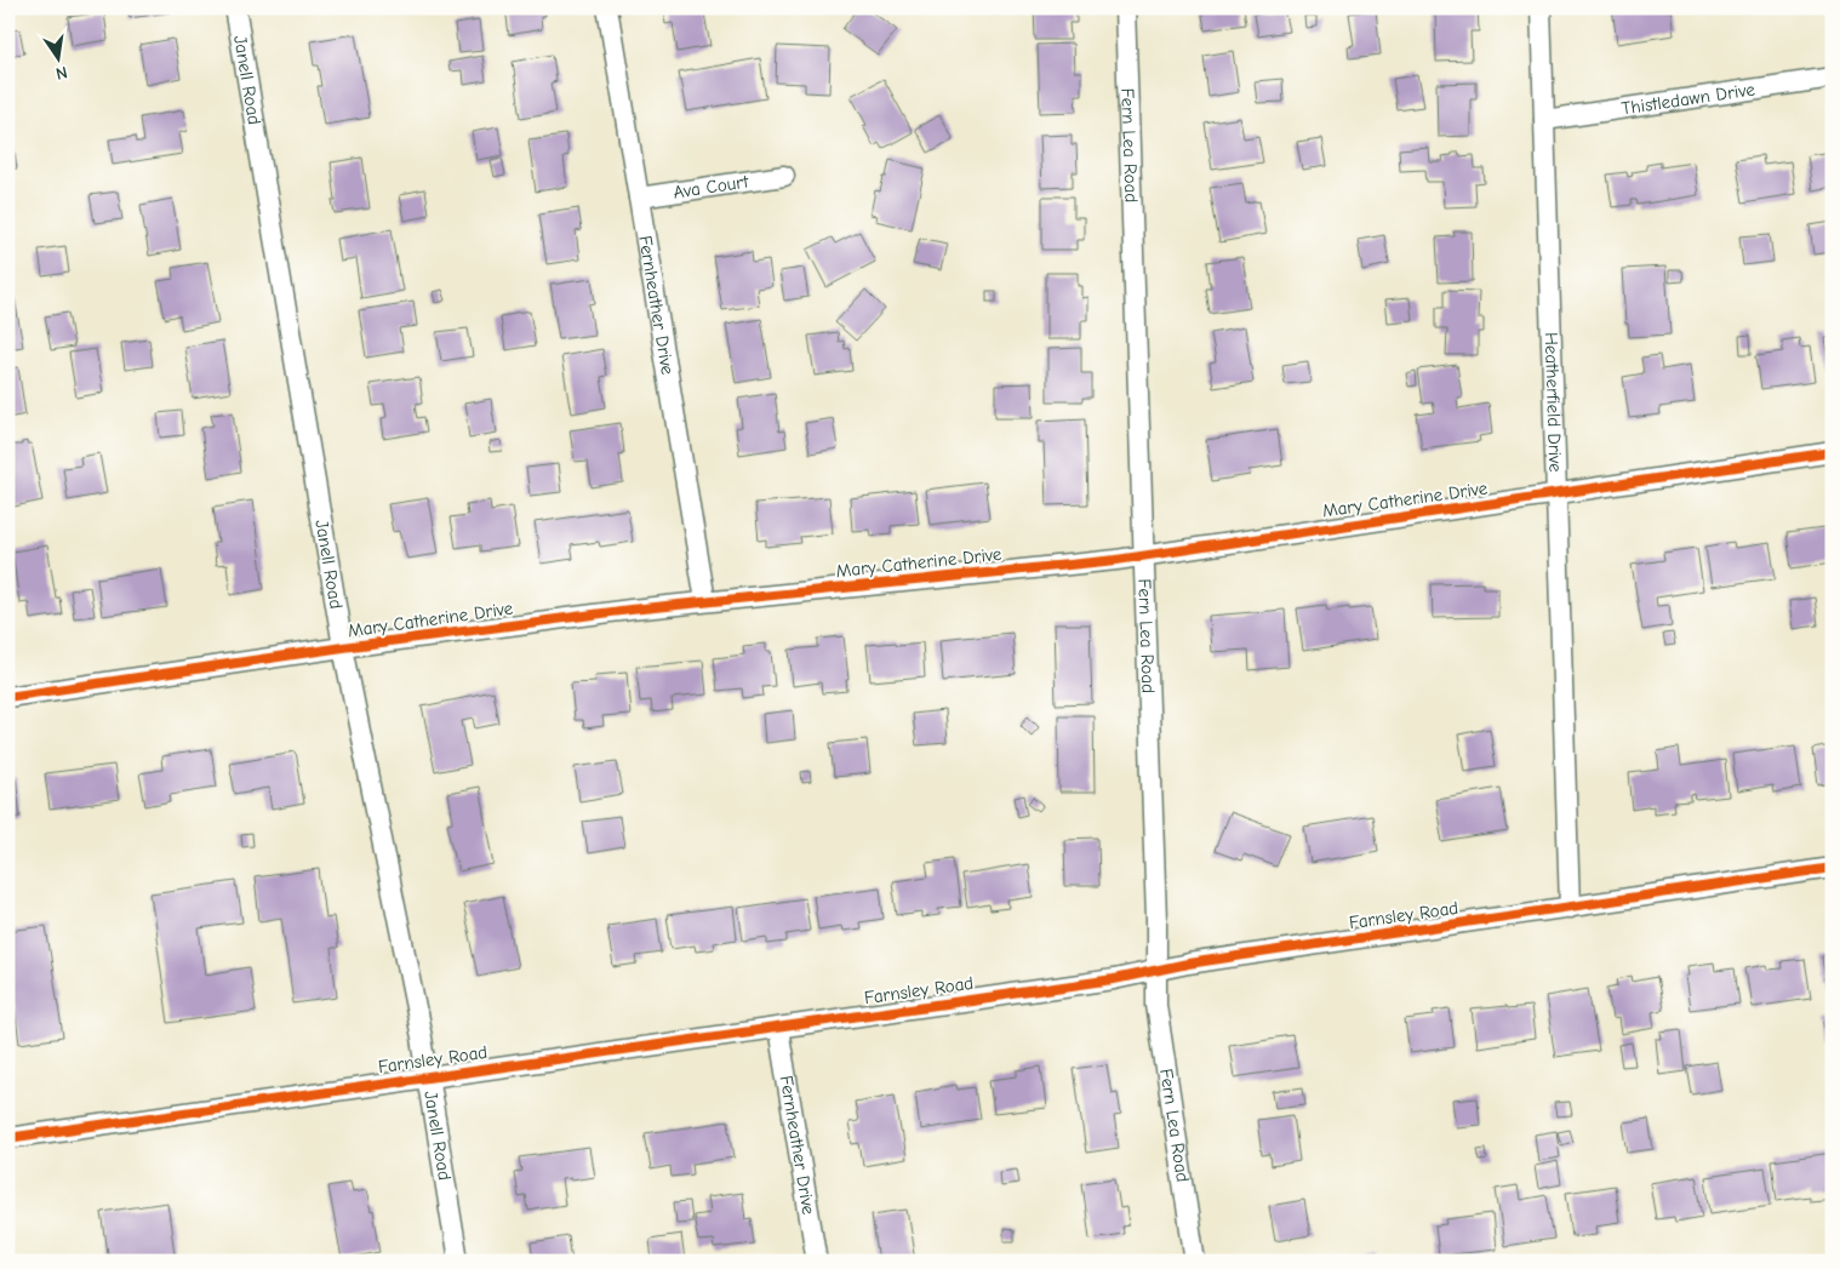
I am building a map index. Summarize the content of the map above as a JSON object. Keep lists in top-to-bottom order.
{
  "streets": {
    "street": [
      "Janell Road",
      "Thistledawn Drive",
      "Fern Lea Road",
      "Ava Court",
      "Fernheather Drive",
      "Heatherfield Drive",
      "Mary Catherine Drive",
      "Farnsley Road"
    ]
  },
  "crossings": [
    ["Janell Road", "Mary Catherine Drive"],
    ["Janell Road", "Farnsley Road"],
    ["Thistledawn Drive", "Heatherfield Drive"],
    ["Fern Lea Road", "Mary Catherine Drive"],
    ["Fern Lea Road", "Farnsley Road"],
    ["Ava Court", "Fernheather Drive"],
    ["Fernheather Drive", "Mary Catherine Drive"],
    ["Fernheather Drive", "Farnsley Road"],
    ["Heatherfield Drive", "Mary Catherine Drive"],
    ["Heatherfield Drive", "Farnsley Road"]
  ],
  "north": "bottom"
}
